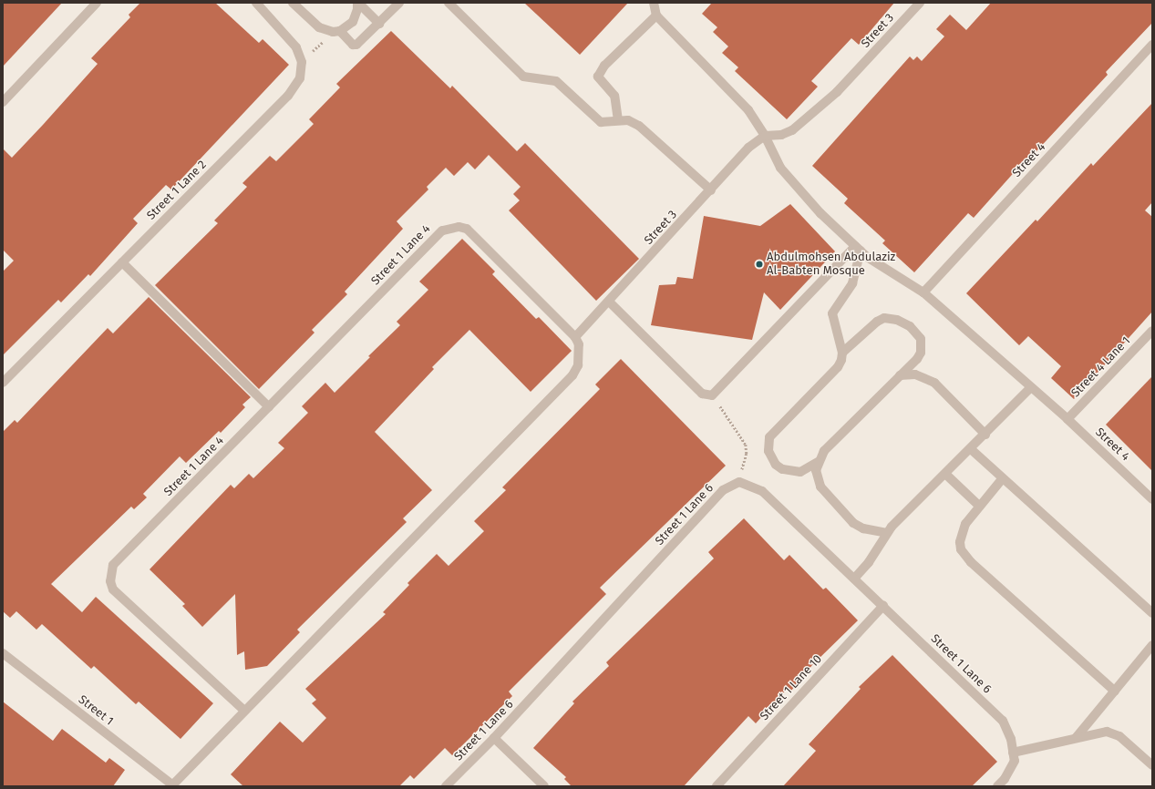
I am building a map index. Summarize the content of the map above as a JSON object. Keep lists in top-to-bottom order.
{
  "streets": {
    "street": [
      "Street 3",
      "Street 4",
      "Street 1 Lane 2",
      "Street 1 Lane 4",
      "Street 4 Lane 1",
      "Street 1 Lane 6",
      "Street 1 Lane 10",
      "Street 1"
    ]
  },
  "crossings": [
    ["Street 3", "Street 4"],
    ["Street 3", "Street 1 Lane 4"],
    ["Street 4", "Street 4 Lane 1"],
    ["Street 1 Lane 6", "Street 1 Lane 10"]
  ],
  "places": ["Abdulmohsen Abdulaziz Al-Babten Mosque"]
}
